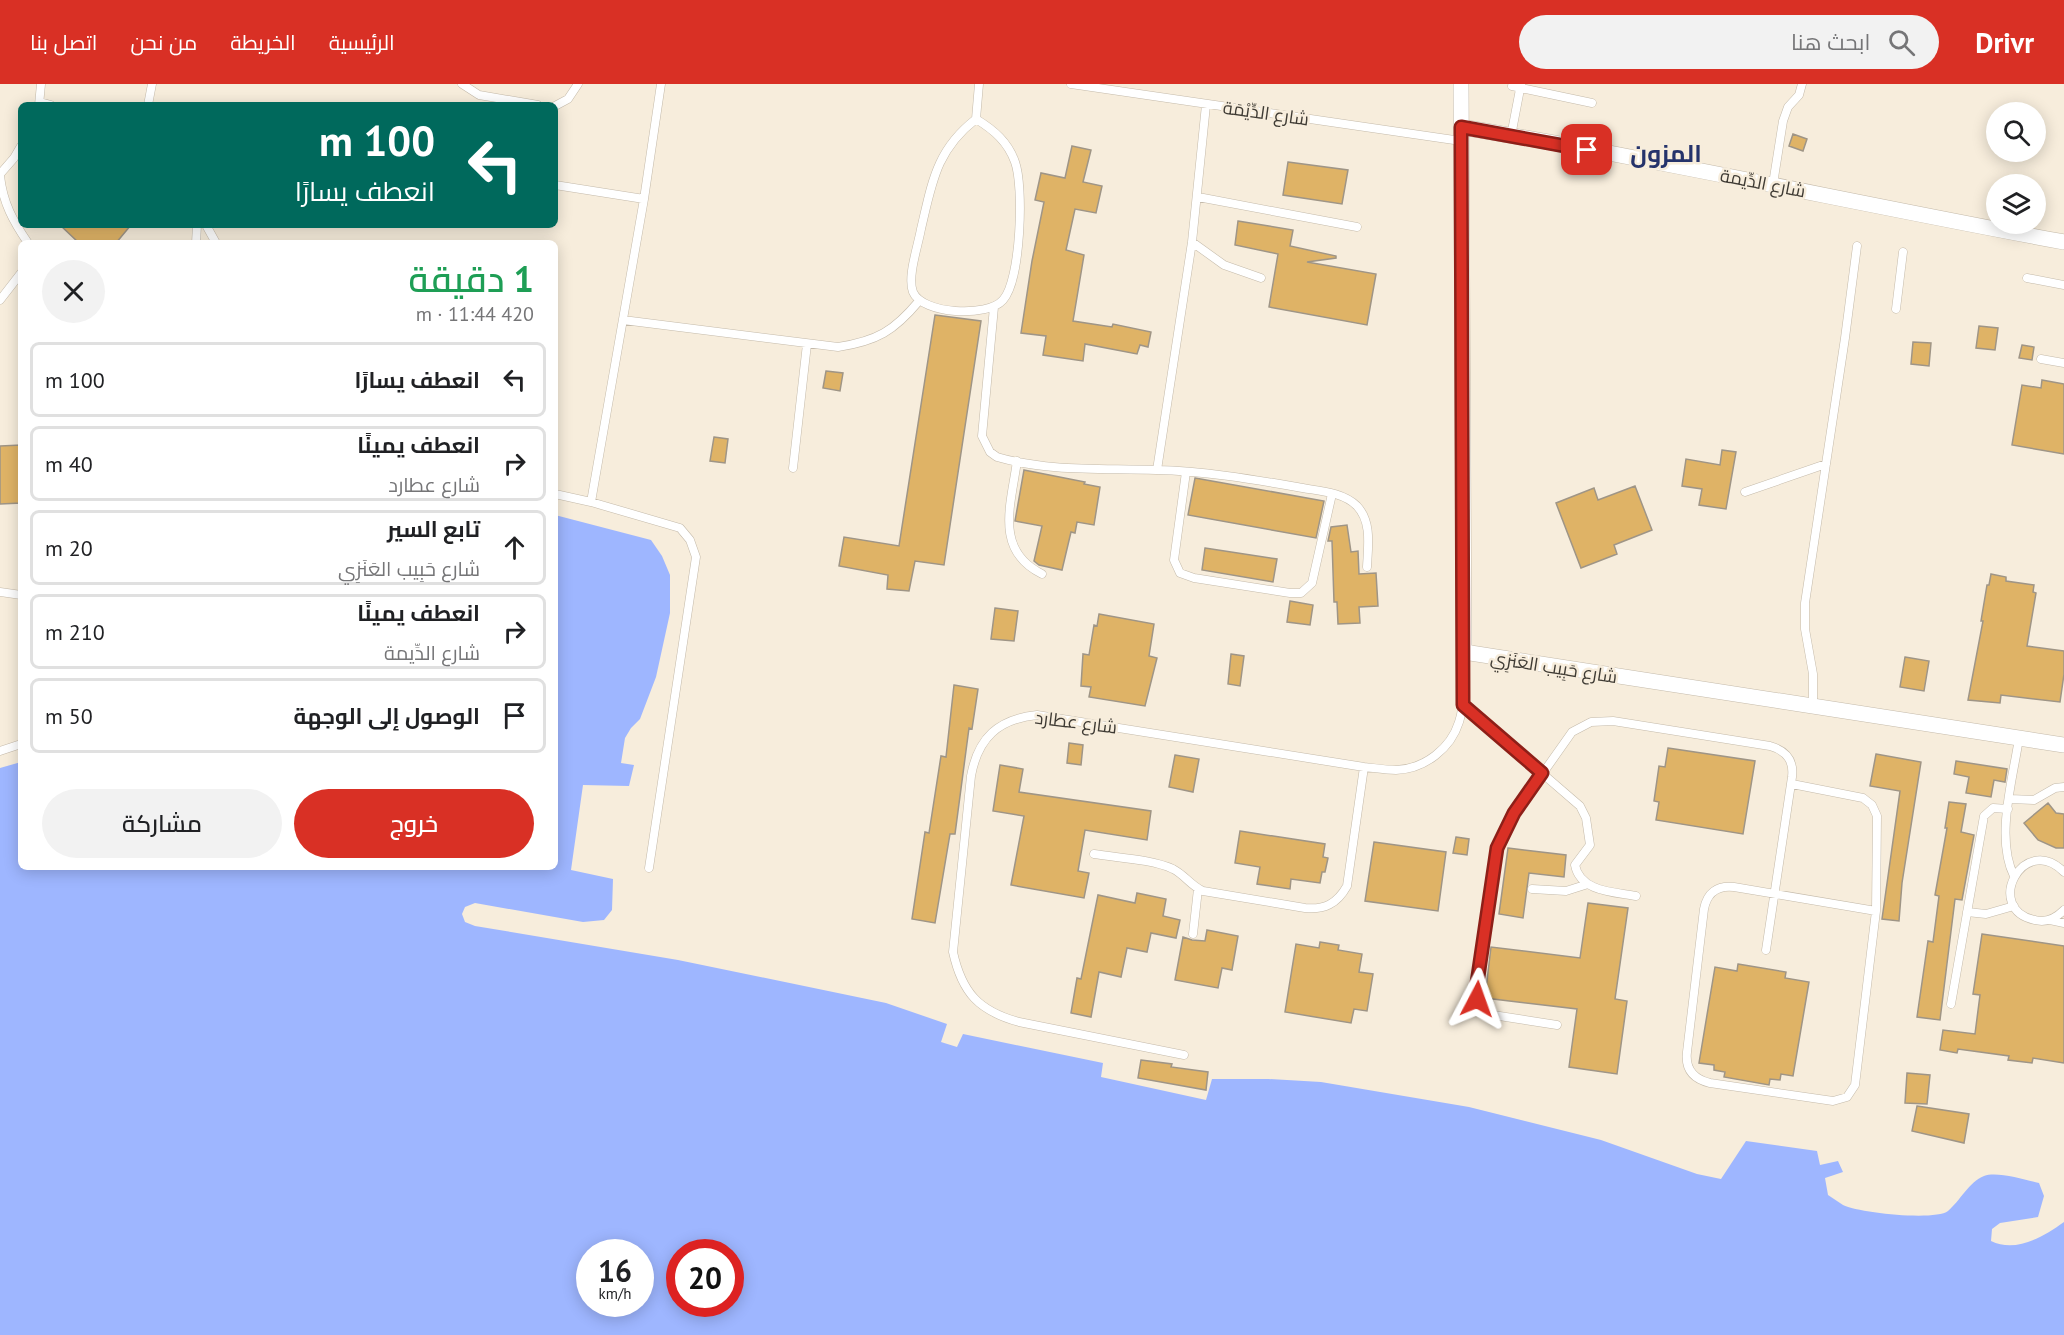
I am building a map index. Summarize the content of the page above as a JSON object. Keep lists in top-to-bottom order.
{
  "streets": {
    "street": ["شارع الدِّيمة", "شارع حَبِيب العَنَزِي"],
    "lane": ["شارع الدِّيْمَة", "شارع عطارد"]
  },
  "crossings": [
    ["شارع الدِّيْمَة", "شارع الدِّيمة"],
    ["شارع حَبِيب العَنَزِي", "شارع عطارد"]
  ],
  "districts": ["المزون"],
  "page": {
    "header": "Drivr",
    "search": "ابحث هنا",
    "nav": [
      "الرئيسية",
      "الخريطة",
      "من نحن",
      "اتصل بنا"
    ],
    "turn": ["100 m", "انعطف يسارًا"],
    "heading": ["1 دقيقة", "420 m · 11:44"],
    "list": [
      {
        "name": "انعطف يسارًا",
        "value": "100 m"
      },
      {
        "name": "انعطف يمينًا",
        "note": "شارع عطارد",
        "value": "40 m"
      },
      {
        "name": "تابع السير",
        "note": "شارع حَبِيب العَنَزِي",
        "value": "20 m"
      },
      {
        "name": "انعطف يمينًا",
        "note": "شارع الدِّيمة",
        "value": "210 m"
      },
      {
        "name": "الوصول إلى الوجهة",
        "value": "50 m"
      }
    ],
    "buttons": ["خروج", "مشاركة"],
    "speed": "16 km/h",
    "limit": "20"
  }
}
